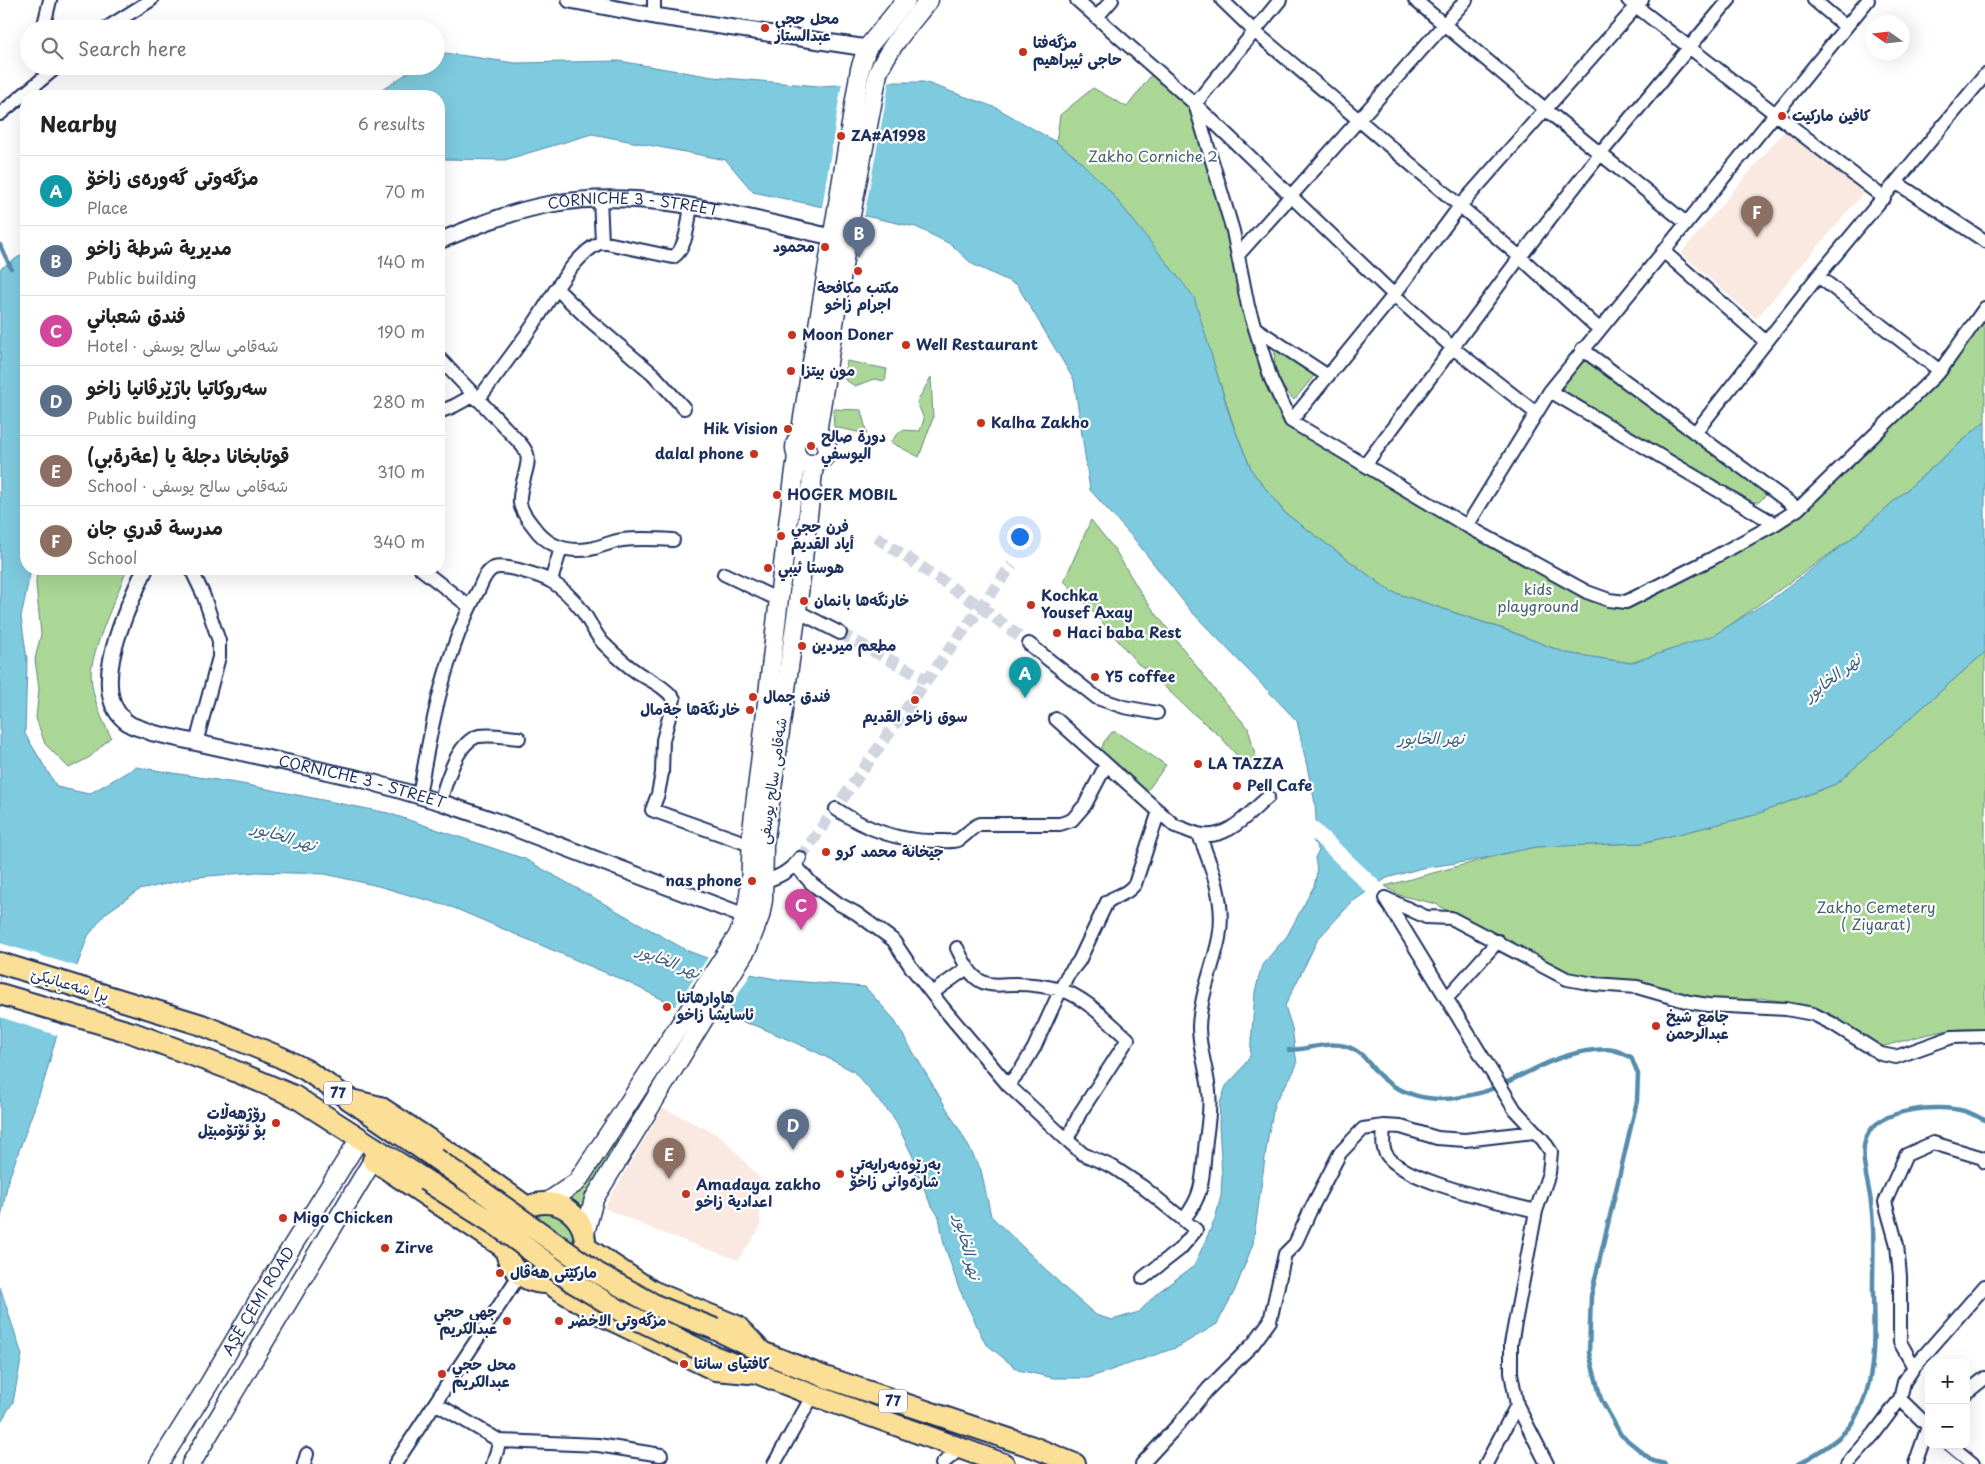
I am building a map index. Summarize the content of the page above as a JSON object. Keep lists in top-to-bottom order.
{
  "streets": {
    "main road": [
      "شەقامی سالح یوسفی",
      "پرا شەعبانیکێ",
      "77",
      "AŞÊ ÇEMI ROAD"
    ],
    "street": ["CORNICHE 3 - STREET"]
  },
  "crossings": [
    ["CORNICHE 3 - STREET", "شەقامی سالح یوسفی"],
    ["پرا شەعبانیکێ", "77"],
    ["پرا شەعبانیکێ", "AŞÊ ÇEMI ROAD"],
    ["77", "AŞÊ ÇEMI ROAD"]
  ],
  "water": ["نهر الخابور"],
  "parks": ["Zakho Corniche 2", "kids playground", "Zakho Cemetery ( Ziyarat)"],
  "places": [
    "محل حجي عبدالستار",
    "مزگه‌فتا حاجى ئيبراهيم",
    "كافين ماركيت",
    "ZA#A1998",
    "محمود",
    "مكتب مكافحة اجرام زاخو",
    "Moon Doner",
    "Well Restaurant",
    "مون بيتزا",
    "Kalha Zakho",
    "Hik Vision",
    "دورة صالح اليوسفي",
    "dalal phone",
    "HOGER MOBIL",
    "فرن حجي أياد القديم",
    "هوستا ئيبي",
    "خارنگەها بانمان",
    "Kochka Yousef Axay",
    "Haci baba Rest",
    "مطعم ميردين",
    "Y5 coffee",
    "فندق جمال",
    "سوق زاخو القديم",
    "خارنگةها جةمال",
    "LA TAZZA",
    "Pell Cafe",
    "جيخانة محمد كرو",
    "nas phone",
    "هاوارهاتنا ئاسایشا زاخو",
    "جامع شيخ عبدالرحمن",
    "رۆژهەڵات بۆ ئۆتۆمبێل",
    "بەڕێوەبەرایەتی شارەوانی زاخۆ",
    "Amadaya zakho اعدادية زاخو",
    "Migo Chicken",
    "Zirve",
    "مارکێتی هەڤال",
    "جهى حجي عبدالكريم",
    "مزگەوتی الاخضر",
    "کافتیای سانتا",
    "محل حجي عبدالكريم"
  ],
  "north": "left",
  "page": {
    "search": "Search here",
    "heading": ["Nearby", "6 results"],
    "list": [
      {
        "mark": "A",
        "name": "مزگەوتی گەورەی زاخۆ",
        "note": "Place",
        "value": "70 m"
      },
      {
        "mark": "B",
        "name": "مديرية شرطة زاخو",
        "note": "Public building",
        "value": "140 m"
      },
      {
        "mark": "C",
        "name": "فندق شعباني",
        "note": "Hotel · شەقامی سالح یوسفی",
        "value": "190 m"
      },
      {
        "mark": "D",
        "name": "سه‌روكاتيا باژێرڤانيا زاخو",
        "note": "Public building",
        "value": "280 m"
      },
      {
        "mark": "E",
        "name": "قوتابخانا دجلة يا (عةرةبي)",
        "note": "School · شەقامی سالح یوسفی",
        "value": "310 m"
      },
      {
        "mark": "F",
        "name": "مدرسة قدري جان",
        "note": "School",
        "value": "340 m"
      }
    ],
    "pins": [
      "F",
      "B",
      "A",
      "C",
      "D",
      "E"
    ],
    "map_buttons": ["+", "−"]
  }
}
